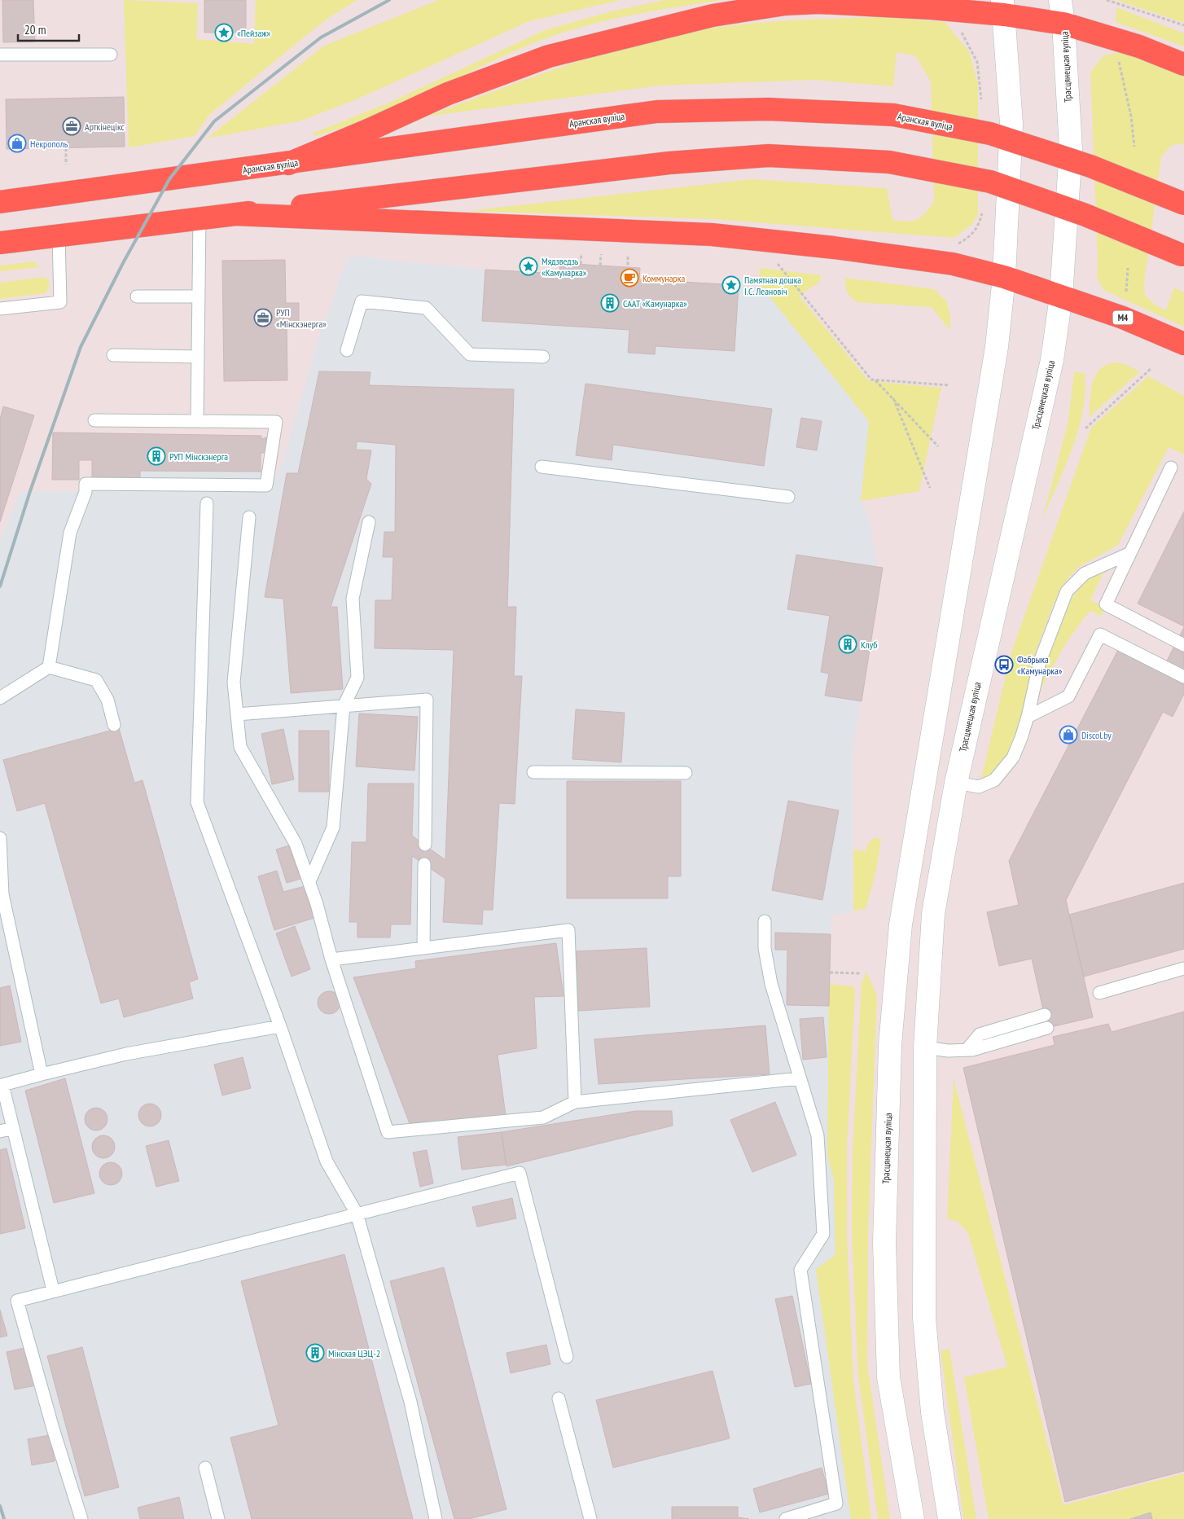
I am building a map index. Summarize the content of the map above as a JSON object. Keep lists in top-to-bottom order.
{
  "streets": {
    "main road": ["Трасцянецкая вуліца", "Аранская вуліца", "М4"]
  },
  "crossings": [
    ["Трасцянецкая вуліца", "М4"]
  ],
  "places": {
    "place": ["«Пейзаж»", "Мядзведзь «Камунарка»", "Памятная дошка І.С. Леановіч"],
    "office": ["Арткінецікс", "РУП «Мінскэнерга»"],
    "shop": ["Некрополь", "Discol.by"],
    "cafe": ["Коммунарка"],
    "building": [
      "СААТ «Камунарка»",
      "РУП Мінскэнерга",
      "Клуб",
      "Мінская ЦЭЦ-2"
    ],
    "bus stop": ["Фабрыка «Камунарка»"]
  },
  "scale_bar": "20 m"
}
